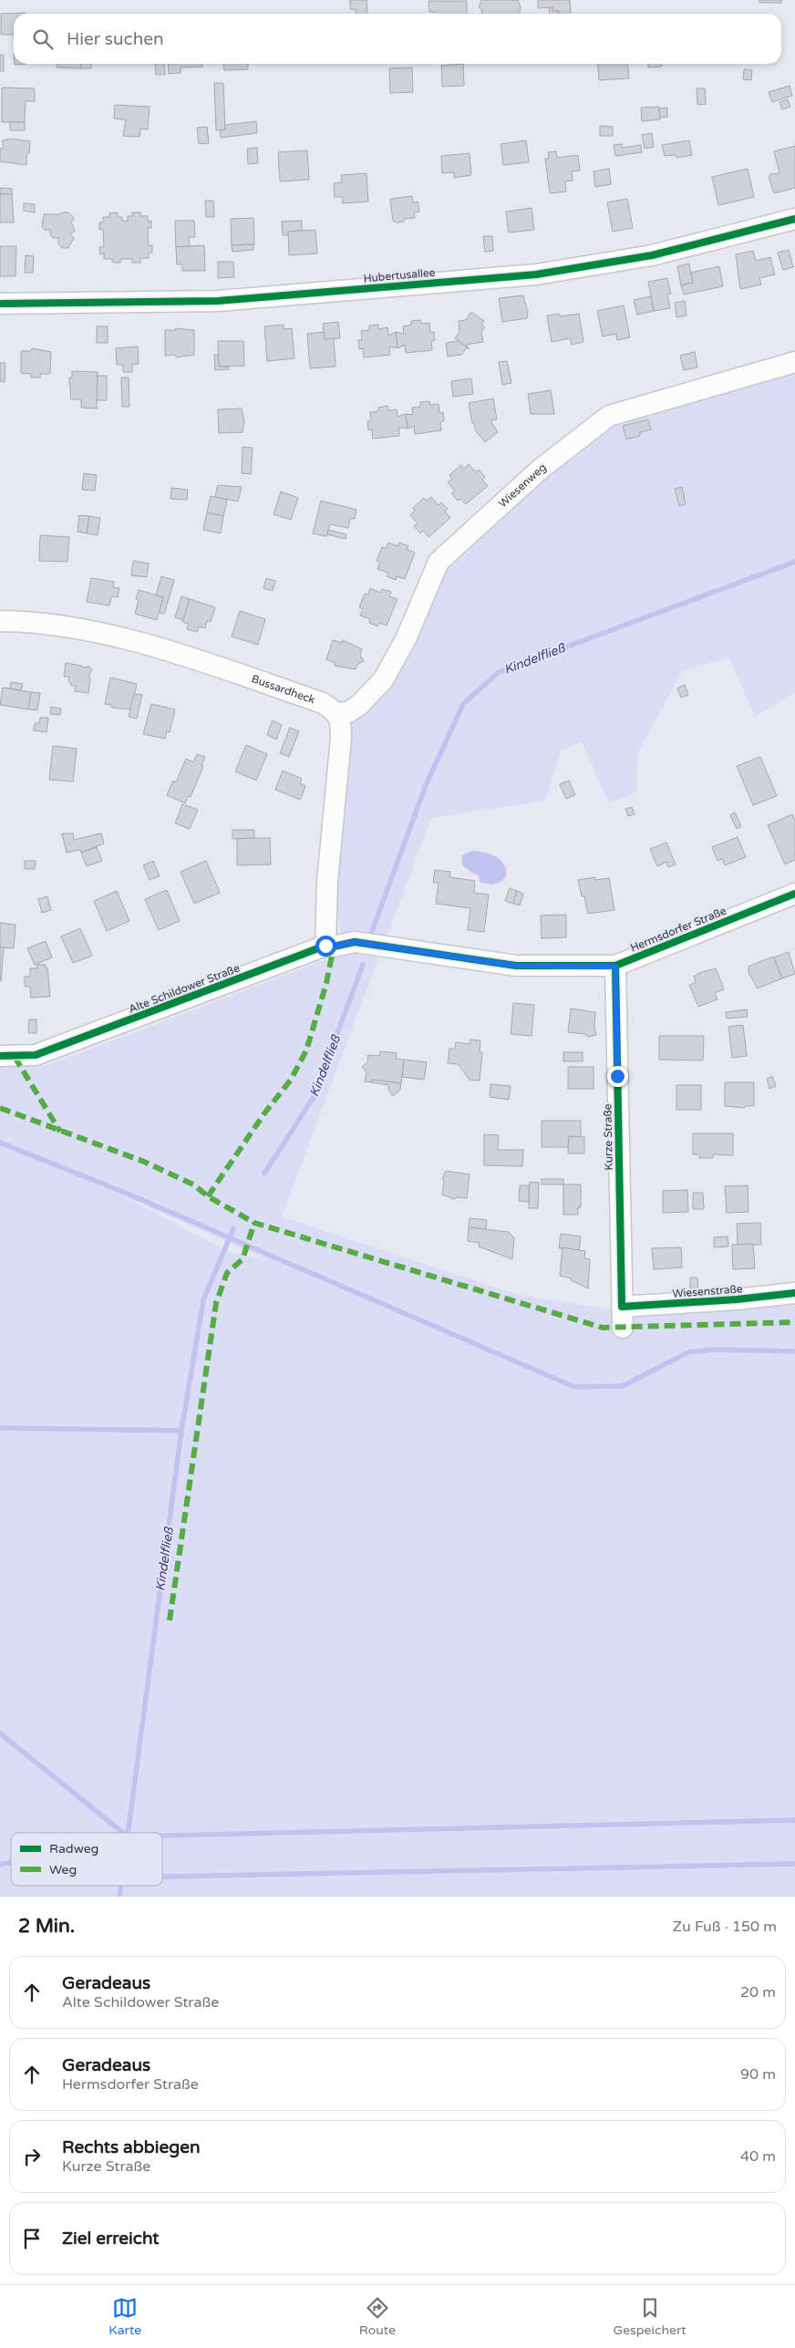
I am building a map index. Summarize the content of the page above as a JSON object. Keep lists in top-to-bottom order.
{
  "streets": {
    "street": [
      "Hubertusallee",
      "Wiesenweg",
      "Bussardheck",
      "Hermsdorfer Straße",
      "Alte Schildower Straße",
      "Kurze Straße",
      "Wiesenstraße"
    ]
  },
  "crossings": [
    ["Wiesenweg", "Bussardheck"],
    ["Hermsdorfer Straße", "Alte Schildower Straße"],
    ["Hermsdorfer Straße", "Kurze Straße"],
    ["Kurze Straße", "Wiesenstraße"]
  ],
  "water": ["Kindelfließ"],
  "legend": ["Radweg", "Weg"],
  "page": {
    "search": "Hier suchen",
    "heading": ["2 Min.", "Zu Fuß · 150 m"],
    "list": [
      ["Geradeaus", "Alte Schildower Straße", "20 m"],
      ["Geradeaus", "Hermsdorfer Straße", "90 m"],
      ["Rechts abbiegen", "Kurze Straße", "40 m"],
      "Ziel erreicht"
    ],
    "nav": ["Karte", "Route", "Gespeichert"]
  }
}
